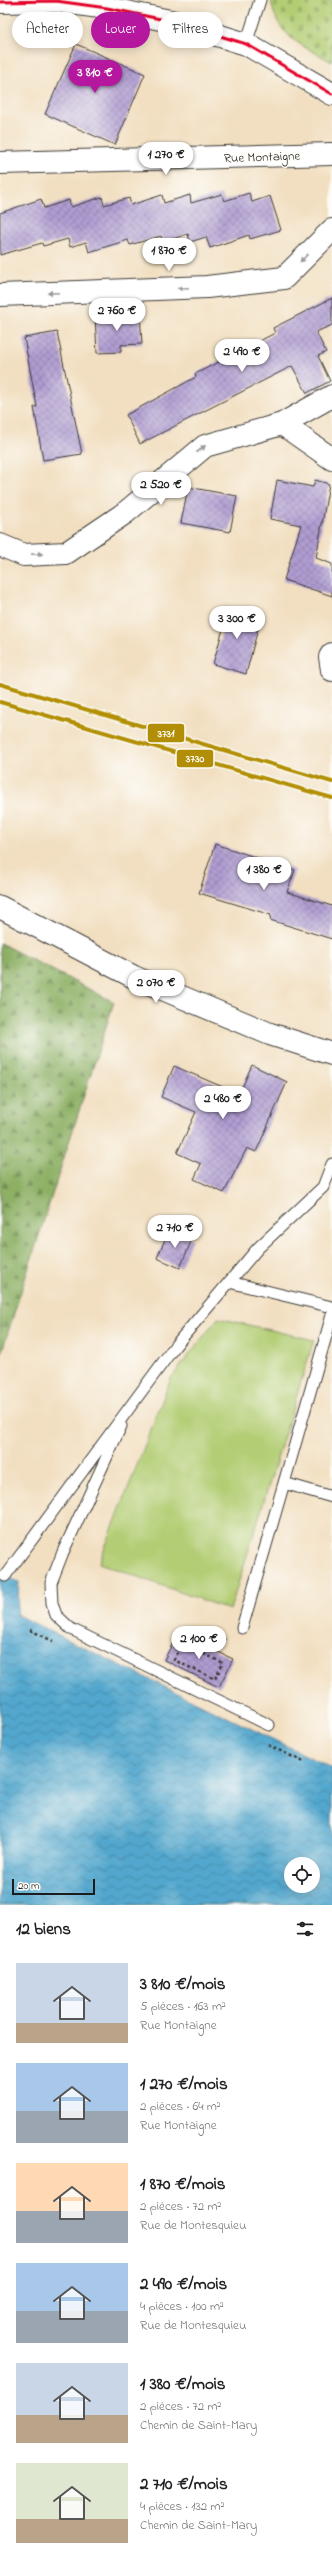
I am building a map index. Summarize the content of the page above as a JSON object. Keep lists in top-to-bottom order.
{
  "streets": {
    "street": ["Rue Montaigne"]
  },
  "lines": ["transit line 1", "transit line 3731", "transit line 3730"],
  "scale_bar": "20 m",
  "page": {
    "chip": ["Acheter", "Louer", "Filtres"],
    "price": [
      "3 810 €",
      "1 270 €",
      "1 870 €",
      "2 760 €",
      "2 490 €",
      "2 520 €",
      "3 300 €",
      "1 380 €",
      "2 070 €",
      "2 480 €",
      "2 710 €",
      "2 100 €"
    ],
    "scale": "20 m",
    "heading": "12 biens",
    "list": [
      {
        "name": "3 810 €/mois",
        "note": "5 pièces · 163 m² · Rue Montaigne"
      },
      {
        "name": "1 270 €/mois",
        "note": "2 pièces · 64 m² · Rue Montaigne"
      },
      {
        "name": "1 870 €/mois",
        "note": "2 pièces · 72 m² · Rue de Montesquieu"
      },
      {
        "name": "2 490 €/mois",
        "note": "4 pièces · 100 m² · Rue de Montesquieu"
      },
      {
        "name": "1 380 €/mois",
        "note": "2 pièces · 72 m² · Chemin de Saint-Mary"
      },
      {
        "name": "2 710 €/mois",
        "note": "4 pièces · 132 m² · Chemin de Saint-Mary"
      }
    ]
  }
}
